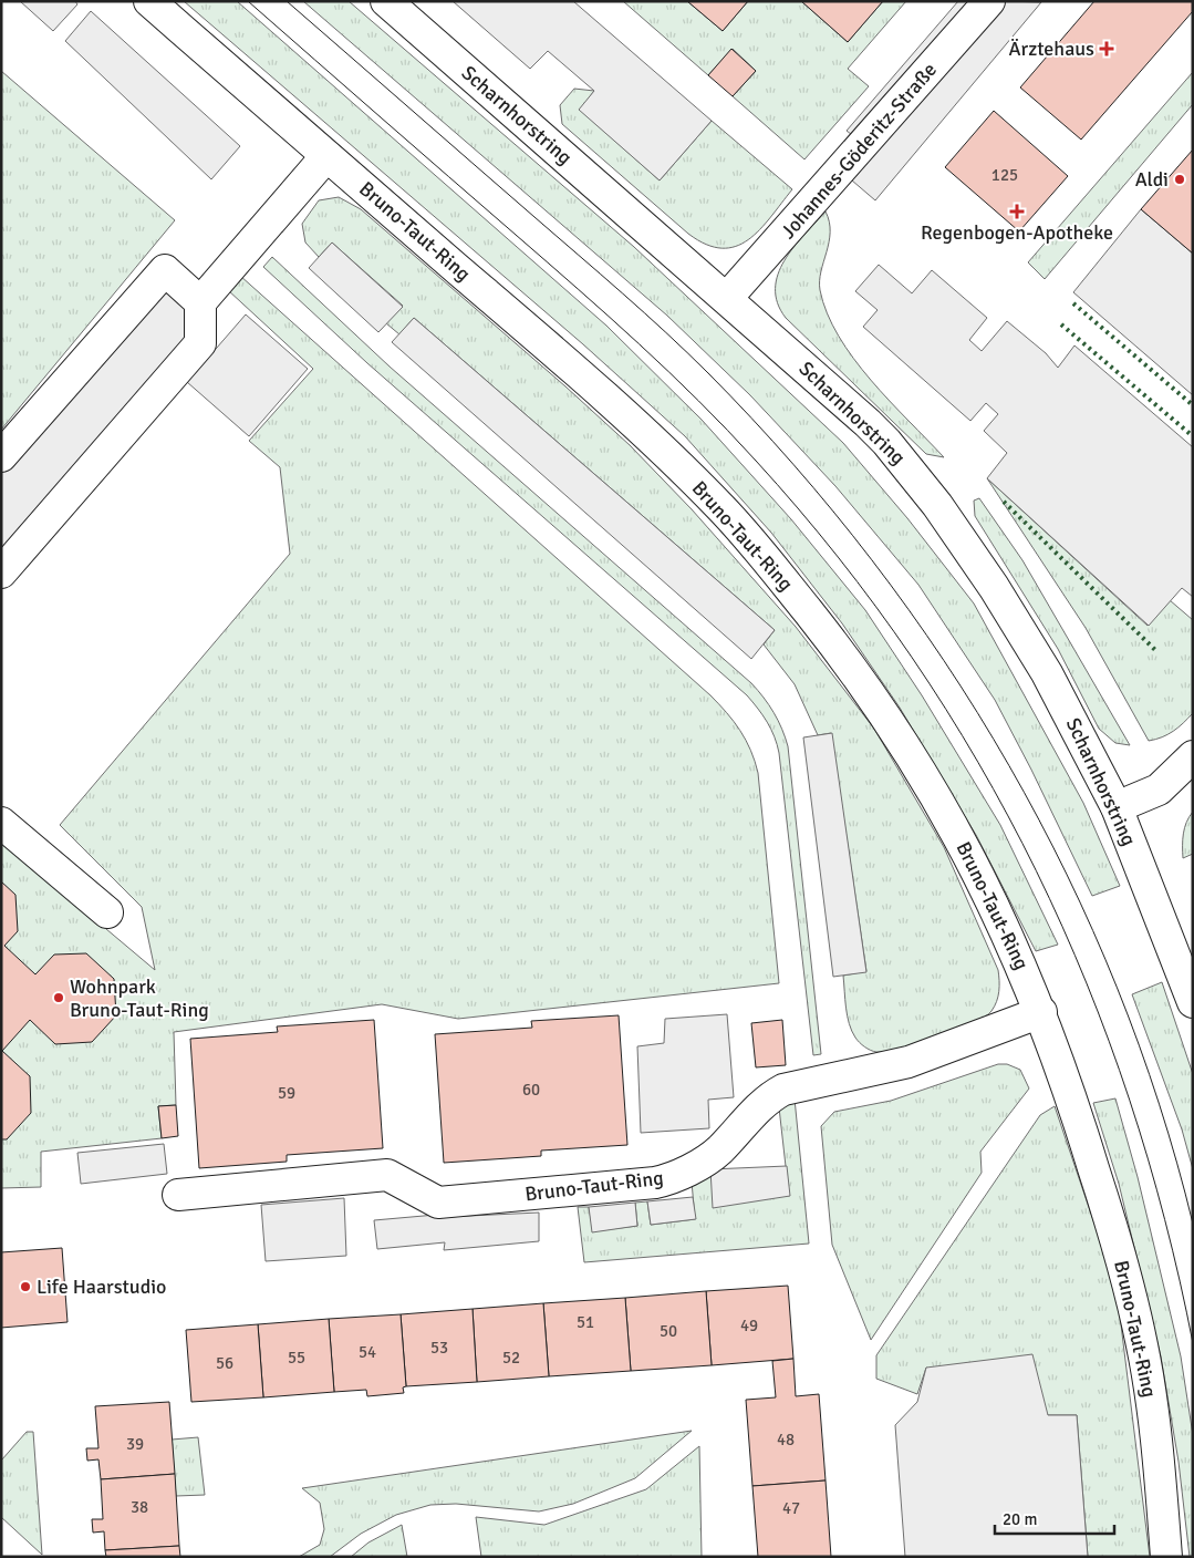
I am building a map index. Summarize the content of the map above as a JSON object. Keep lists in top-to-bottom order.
{
  "streets": {
    "street": ["Scharnhorstring", "Johannes-Göderitz-Straße", "Bruno-Taut-Ring"]
  },
  "crossings": [
    ["Scharnhorstring", "Johannes-Göderitz-Straße"]
  ],
  "places": {
    "health": ["Ärztehaus", "Regenbogen-Apotheke"],
    "other": ["Aldi", "Wohnpark Bruno-Taut-Ring", "Life Haarstudio"]
  },
  "house_numbers": [
    "125",
    "60",
    "59",
    "51",
    "49",
    "50",
    "53",
    "54",
    "55",
    "52",
    "56",
    "48",
    "39",
    "38",
    "47"
  ],
  "scale_bar": "20 m"
}
